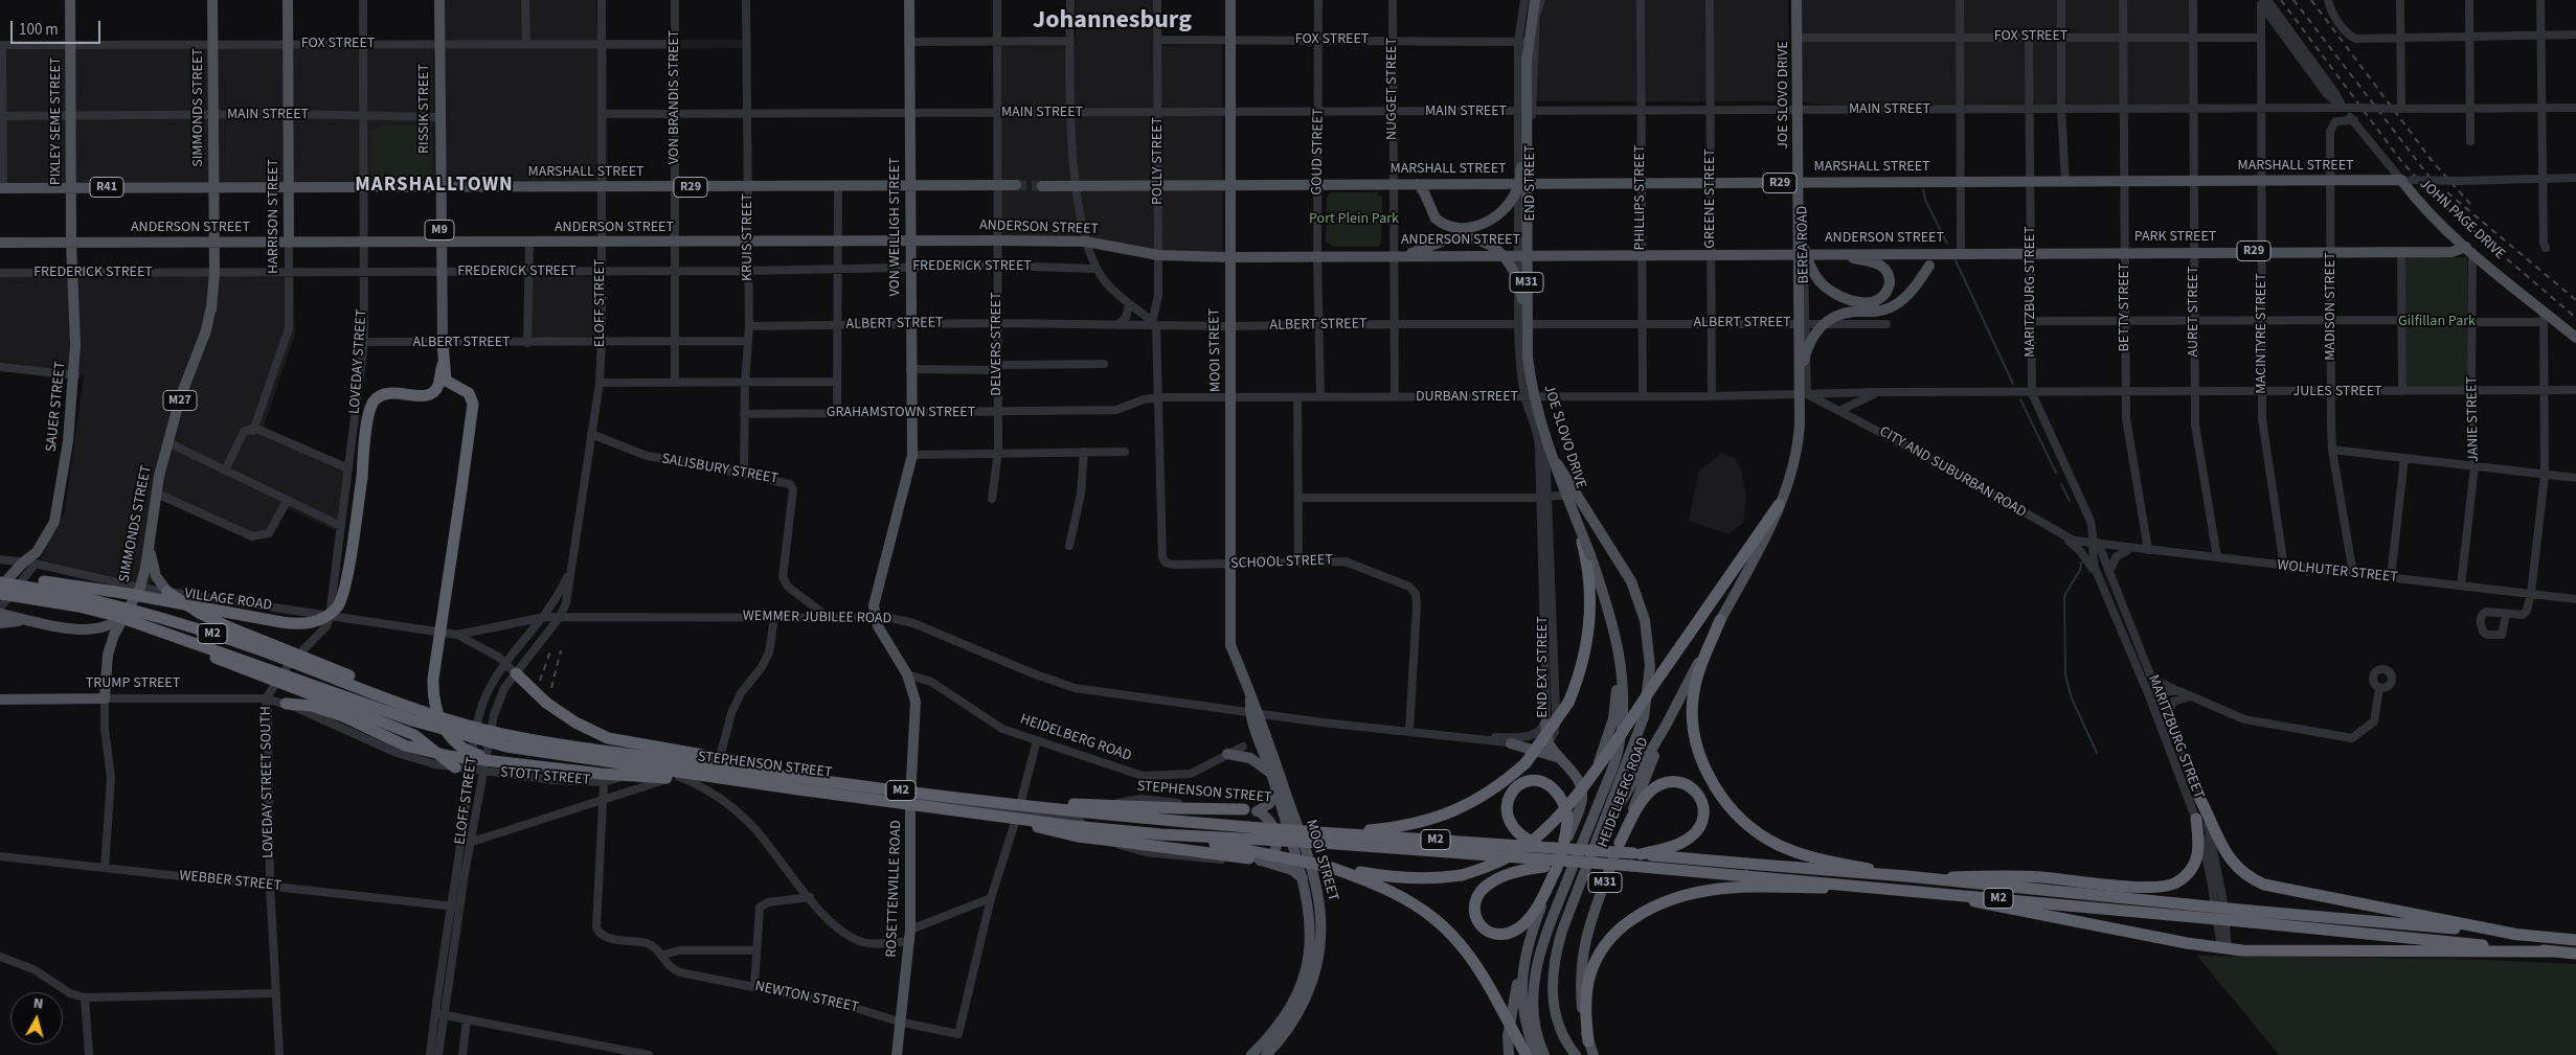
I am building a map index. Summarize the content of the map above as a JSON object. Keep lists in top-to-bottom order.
{
  "streets": {
    "highway": ["M2"],
    "main road": [
      "JOE SLOVO DRIVE",
      "SIMMONDS STREET",
      "RISSIK STREET",
      "PIXLEY SEME STREET",
      "MARSHALL STREET",
      "R29",
      "R41",
      "HARRISON STREET",
      "JOHN PAGE DRIVE",
      "VON WEILLIGH STREET",
      "ANDERSON STREET",
      "M9",
      "PARK STREET",
      "M31",
      "MOOI STREET",
      "M27",
      "SAUER STREET",
      "TRUMP STREET",
      "HEIDELBERG ROAD",
      "STEPHENSON STREET",
      "ROSETTENVILLE ROAD"
    ],
    "street": [
      "FOX STREET",
      "NUGGET STREET",
      "VON BRANDIS STREET",
      "MAIN STREET",
      "GOUD STREET",
      "POLLY STREET",
      "END STREET",
      "PHILLIPS STREET",
      "GREENE STREET",
      "KRUIS STREET",
      "BEREA ROAD",
      "FREDERICK STREET",
      "MARITZBURG STREET",
      "ELOFF STREET",
      "MADISON STREET",
      "BETTY STREET",
      "AURET STREET",
      "ALBERT STREET",
      "MACINTYRE STREET",
      "DELVERS STREET",
      "LOVEDAY STREET",
      "JULES STREET",
      "DURBAN STREET",
      "GRAHAMSTOWN STREET",
      "JANIE STREET",
      "SALISBURY STREET",
      "CITY AND SUBURBAN ROAD",
      "SCHOOL STREET",
      "WOLHUTER STREET",
      "VILLAGE ROAD",
      "WEMMER JUBILEE ROAD",
      "END EXT STREET",
      "STOTT STREET",
      "LOVEDAY STREET SOUTH",
      "WEBBER STREET",
      "NEWTON STREET"
    ]
  },
  "crossings": [
    ["FOX STREET", "NUGGET STREET"],
    ["FOX STREET", "VON BRANDIS STREET"],
    ["FOX STREET", "SIMMONDS STREET"],
    ["FOX STREET", "RISSIK STREET"],
    ["FOX STREET", "PIXLEY SEME STREET"],
    ["FOX STREET", "GOUD STREET"],
    ["FOX STREET", "POLLY STREET"],
    ["FOX STREET", "END STREET"],
    ["FOX STREET", "HARRISON STREET"],
    ["FOX STREET", "BEREA ROAD"],
    ["FOX STREET", "MARITZBURG STREET"],
    ["FOX STREET", "ELOFF STREET"],
    ["FOX STREET", "BETTY STREET"],
    ["FOX STREET", "AURET STREET"],
    ["FOX STREET", "MACINTYRE STREET"],
    ["FOX STREET", "MOOI STREET"],
    ["FOX STREET", "LOVEDAY STREET"],
    ["NUGGET STREET", "MAIN STREET"],
    ["NUGGET STREET", "MARSHALL STREET"],
    ["NUGGET STREET", "ANDERSON STREET"],
    ["NUGGET STREET", "ALBERT STREET"],
    ["NUGGET STREET", "DURBAN STREET"],
    ["JOE SLOVO DRIVE", "END STREET"],
    ["JOE SLOVO DRIVE", "ALBERT STREET"],
    ["JOE SLOVO DRIVE", "HEIDELBERG ROAD"],
    ["VON BRANDIS STREET", "MAIN STREET"],
    ["VON BRANDIS STREET", "MARSHALL STREET"],
    ["VON BRANDIS STREET", "ANDERSON STREET"],
    ["VON BRANDIS STREET", "FREDERICK STREET"],
    ["VON BRANDIS STREET", "ALBERT STREET"],
    ["SIMMONDS STREET", "MAIN STREET"],
    ["SIMMONDS STREET", "MARSHALL STREET"],
    ["SIMMONDS STREET", "ANDERSON STREET"],
    ["SIMMONDS STREET", "FREDERICK STREET"],
    ["SIMMONDS STREET", "VILLAGE ROAD"],
    ["SIMMONDS STREET", "M2"],
    ["SIMMONDS STREET", "TRUMP STREET"],
    ["SIMMONDS STREET", "WEBBER STREET"],
    ["RISSIK STREET", "MAIN STREET"],
    ["RISSIK STREET", "MARSHALL STREET"],
    ["RISSIK STREET", "ANDERSON STREET"],
    ["RISSIK STREET", "FREDERICK STREET"],
    ["RISSIK STREET", "ALBERT STREET"],
    ["MAIN STREET", "PIXLEY SEME STREET"],
    ["MAIN STREET", "GOUD STREET"],
    ["MAIN STREET", "POLLY STREET"],
    ["MAIN STREET", "END STREET"],
    ["MAIN STREET", "PHILLIPS STREET"],
    ["MAIN STREET", "GREENE STREET"],
    ["MAIN STREET", "HARRISON STREET"],
    ["MAIN STREET", "JOHN PAGE DRIVE"],
    ["MAIN STREET", "VON WEILLIGH STREET"],
    ["MAIN STREET", "KRUIS STREET"],
    ["MAIN STREET", "BEREA ROAD"],
    ["MAIN STREET", "MARITZBURG STREET"],
    ["MAIN STREET", "ELOFF STREET"],
    ["MAIN STREET", "BETTY STREET"],
    ["MAIN STREET", "AURET STREET"],
    ["MAIN STREET", "MACINTYRE STREET"],
    ["MAIN STREET", "DELVERS STREET"],
    ["MAIN STREET", "MOOI STREET"],
    ["MAIN STREET", "LOVEDAY STREET"],
    ["PIXLEY SEME STREET", "MARSHALL STREET"],
    ["PIXLEY SEME STREET", "ANDERSON STREET"],
    ["PIXLEY SEME STREET", "SAUER STREET"],
    ["GOUD STREET", "MARSHALL STREET"],
    ["GOUD STREET", "ANDERSON STREET"],
    ["GOUD STREET", "ALBERT STREET"],
    ["GOUD STREET", "DURBAN STREET"],
    ["POLLY STREET", "MARSHALL STREET"],
    ["POLLY STREET", "ANDERSON STREET"],
    ["POLLY STREET", "ALBERT STREET"],
    ["POLLY STREET", "DURBAN STREET"],
    ["POLLY STREET", "SCHOOL STREET"],
    ["MARSHALL STREET", "END STREET"],
    ["MARSHALL STREET", "PHILLIPS STREET"],
    ["MARSHALL STREET", "GREENE STREET"],
    ["MARSHALL STREET", "HARRISON STREET"],
    ["MARSHALL STREET", "JOHN PAGE DRIVE"],
    ["MARSHALL STREET", "VON WEILLIGH STREET"],
    ["MARSHALL STREET", "KRUIS STREET"],
    ["MARSHALL STREET", "BEREA ROAD"],
    ["MARSHALL STREET", "MARITZBURG STREET"],
    ["MARSHALL STREET", "ELOFF STREET"],
    ["MARSHALL STREET", "MADISON STREET"],
    ["MARSHALL STREET", "BETTY STREET"],
    ["MARSHALL STREET", "AURET STREET"],
    ["MARSHALL STREET", "MACINTYRE STREET"],
    ["MARSHALL STREET", "DELVERS STREET"],
    ["MARSHALL STREET", "MOOI STREET"],
    ["MARSHALL STREET", "LOVEDAY STREET"],
    ["END STREET", "ANDERSON STREET"],
    ["END STREET", "ALBERT STREET"],
    ["END STREET", "DURBAN STREET"],
    ["END STREET", "END EXT STREET"],
    ["PHILLIPS STREET", "ANDERSON STREET"],
    ["PHILLIPS STREET", "ALBERT STREET"],
    ["PHILLIPS STREET", "DURBAN STREET"],
    ["GREENE STREET", "ANDERSON STREET"],
    ["GREENE STREET", "ALBERT STREET"],
    ["GREENE STREET", "DURBAN STREET"],
    ["HARRISON STREET", "ANDERSON STREET"],
    ["HARRISON STREET", "FREDERICK STREET"],
    ["JOHN PAGE DRIVE", "PARK STREET"],
    ["JOHN PAGE DRIVE", "MADISON STREET"],
    ["JOHN PAGE DRIVE", "MACINTYRE STREET"],
    ["JOHN PAGE DRIVE", "JANIE STREET"],
    ["VON WEILLIGH STREET", "ANDERSON STREET"],
    ["VON WEILLIGH STREET", "FREDERICK STREET"],
    ["VON WEILLIGH STREET", "ALBERT STREET"],
    ["VON WEILLIGH STREET", "GRAHAMSTOWN STREET"],
    ["VON WEILLIGH STREET", "ROSETTENVILLE ROAD"],
    ["ANDERSON STREET", "KRUIS STREET"],
    ["ANDERSON STREET", "PARK STREET"],
    ["ANDERSON STREET", "BEREA ROAD"],
    ["ANDERSON STREET", "MARITZBURG STREET"],
    ["ANDERSON STREET", "ELOFF STREET"],
    ["ANDERSON STREET", "DELVERS STREET"],
    ["ANDERSON STREET", "MOOI STREET"],
    ["ANDERSON STREET", "LOVEDAY STREET"],
    ["ANDERSON STREET", "SAUER STREET"],
    ["KRUIS STREET", "FREDERICK STREET"],
    ["KRUIS STREET", "ALBERT STREET"],
    ["KRUIS STREET", "GRAHAMSTOWN STREET"],
    ["KRUIS STREET", "SALISBURY STREET"],
    ["PARK STREET", "MADISON STREET"],
    ["PARK STREET", "BETTY STREET"],
    ["PARK STREET", "AURET STREET"],
    ["PARK STREET", "MACINTYRE STREET"],
    ["PARK STREET", "JANIE STREET"],
    ["BEREA ROAD", "ALBERT STREET"],
    ["BEREA ROAD", "DURBAN STREET"],
    ["BEREA ROAD", "CITY AND SUBURBAN ROAD"],
    ["FREDERICK STREET", "ELOFF STREET"],
    ["FREDERICK STREET", "DELVERS STREET"],
    ["FREDERICK STREET", "LOVEDAY STREET"],
    ["FREDERICK STREET", "SAUER STREET"],
    ["MARITZBURG STREET", "DURBAN STREET"],
    ["MARITZBURG STREET", "CITY AND SUBURBAN ROAD"],
    ["MARITZBURG STREET", "WOLHUTER STREET"],
    ["ELOFF STREET", "ALBERT STREET"],
    ["ELOFF STREET", "SALISBURY STREET"],
    ["ELOFF STREET", "WEMMER JUBILEE ROAD"],
    ["ELOFF STREET", "STEPHENSON STREET"],
    ["ELOFF STREET", "STOTT STREET"],
    ["ELOFF STREET", "WEBBER STREET"],
    ["MADISON STREET", "JULES STREET"],
    ["MADISON STREET", "WOLHUTER STREET"],
    ["BETTY STREET", "JULES STREET"],
    ["BETTY STREET", "WOLHUTER STREET"],
    ["AURET STREET", "JULES STREET"],
    ["AURET STREET", "WOLHUTER STREET"],
    ["ALBERT STREET", "DELVERS STREET"],
    ["ALBERT STREET", "MOOI STREET"],
    ["ALBERT STREET", "LOVEDAY STREET"],
    ["MACINTYRE STREET", "JULES STREET"],
    ["MACINTYRE STREET", "WOLHUTER STREET"],
    ["DELVERS STREET", "GRAHAMSTOWN STREET"],
    ["MOOI STREET", "DURBAN STREET"],
    ["MOOI STREET", "SCHOOL STREET"],
    ["MOOI STREET", "WEMMER JUBILEE ROAD"],
    ["MOOI STREET", "STEPHENSON STREET"],
    ["LOVEDAY STREET", "VILLAGE ROAD"],
    ["LOVEDAY STREET", "TRUMP STREET"],
    ["LOVEDAY STREET", "STOTT STREET"],
    ["LOVEDAY STREET", "LOVEDAY STREET SOUTH"],
    ["JULES STREET", "DURBAN STREET"],
    ["JULES STREET", "JANIE STREET"],
    ["DURBAN STREET", "GRAHAMSTOWN STREET"],
    ["DURBAN STREET", "CITY AND SUBURBAN ROAD"],
    ["DURBAN STREET", "END EXT STREET"],
    ["SAUER STREET", "VILLAGE ROAD"],
    ["JANIE STREET", "WOLHUTER STREET"],
    ["SALISBURY STREET", "WEMMER JUBILEE ROAD"],
    ["CITY AND SUBURBAN ROAD", "WOLHUTER STREET"],
    ["VILLAGE ROAD", "WEMMER JUBILEE ROAD"],
    ["WEMMER JUBILEE ROAD", "ROSETTENVILLE ROAD"],
    ["TRUMP STREET", "STOTT STREET"],
    ["TRUMP STREET", "LOVEDAY STREET SOUTH"],
    ["HEIDELBERG ROAD", "ROSETTENVILLE ROAD"],
    ["STEPHENSON STREET", "STOTT STREET"],
    ["STEPHENSON STREET", "ROSETTENVILLE ROAD"],
    ["STEPHENSON STREET", "NEWTON STREET"],
    ["STOTT STREET", "LOVEDAY STREET SOUTH"],
    ["STOTT STREET", "NEWTON STREET"],
    ["LOVEDAY STREET SOUTH", "WEBBER STREET"],
    ["ROSETTENVILLE ROAD", "NEWTON STREET"]
  ],
  "districts": ["Johannesburg", "MARSHALLTOWN"],
  "parks": ["Port Plein Park", "Gilfillan Park"],
  "scale_bar": "100 m",
  "north": "top"
}
